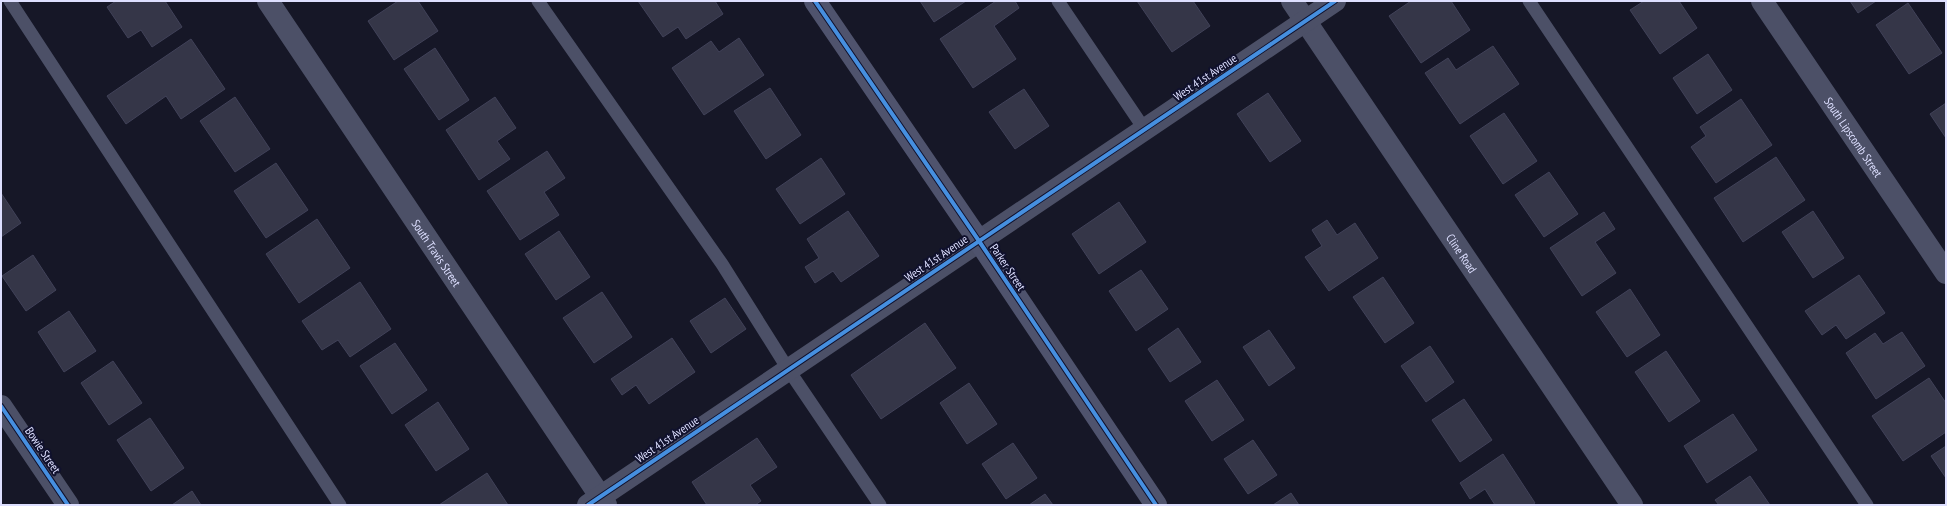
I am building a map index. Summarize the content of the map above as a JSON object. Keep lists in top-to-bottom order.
{
  "streets": {
    "main road": ["Parker Street"],
    "street": [
      "West 41st Avenue",
      "South Lipscomb Street",
      "South Travis Street",
      "Cline Road",
      "Bowie Street"
    ]
  },
  "crossings": [
    ["West 41st Avenue", "South Travis Street"],
    ["West 41st Avenue", "Cline Road"],
    ["West 41st Avenue", "Parker Street"]
  ]
}
